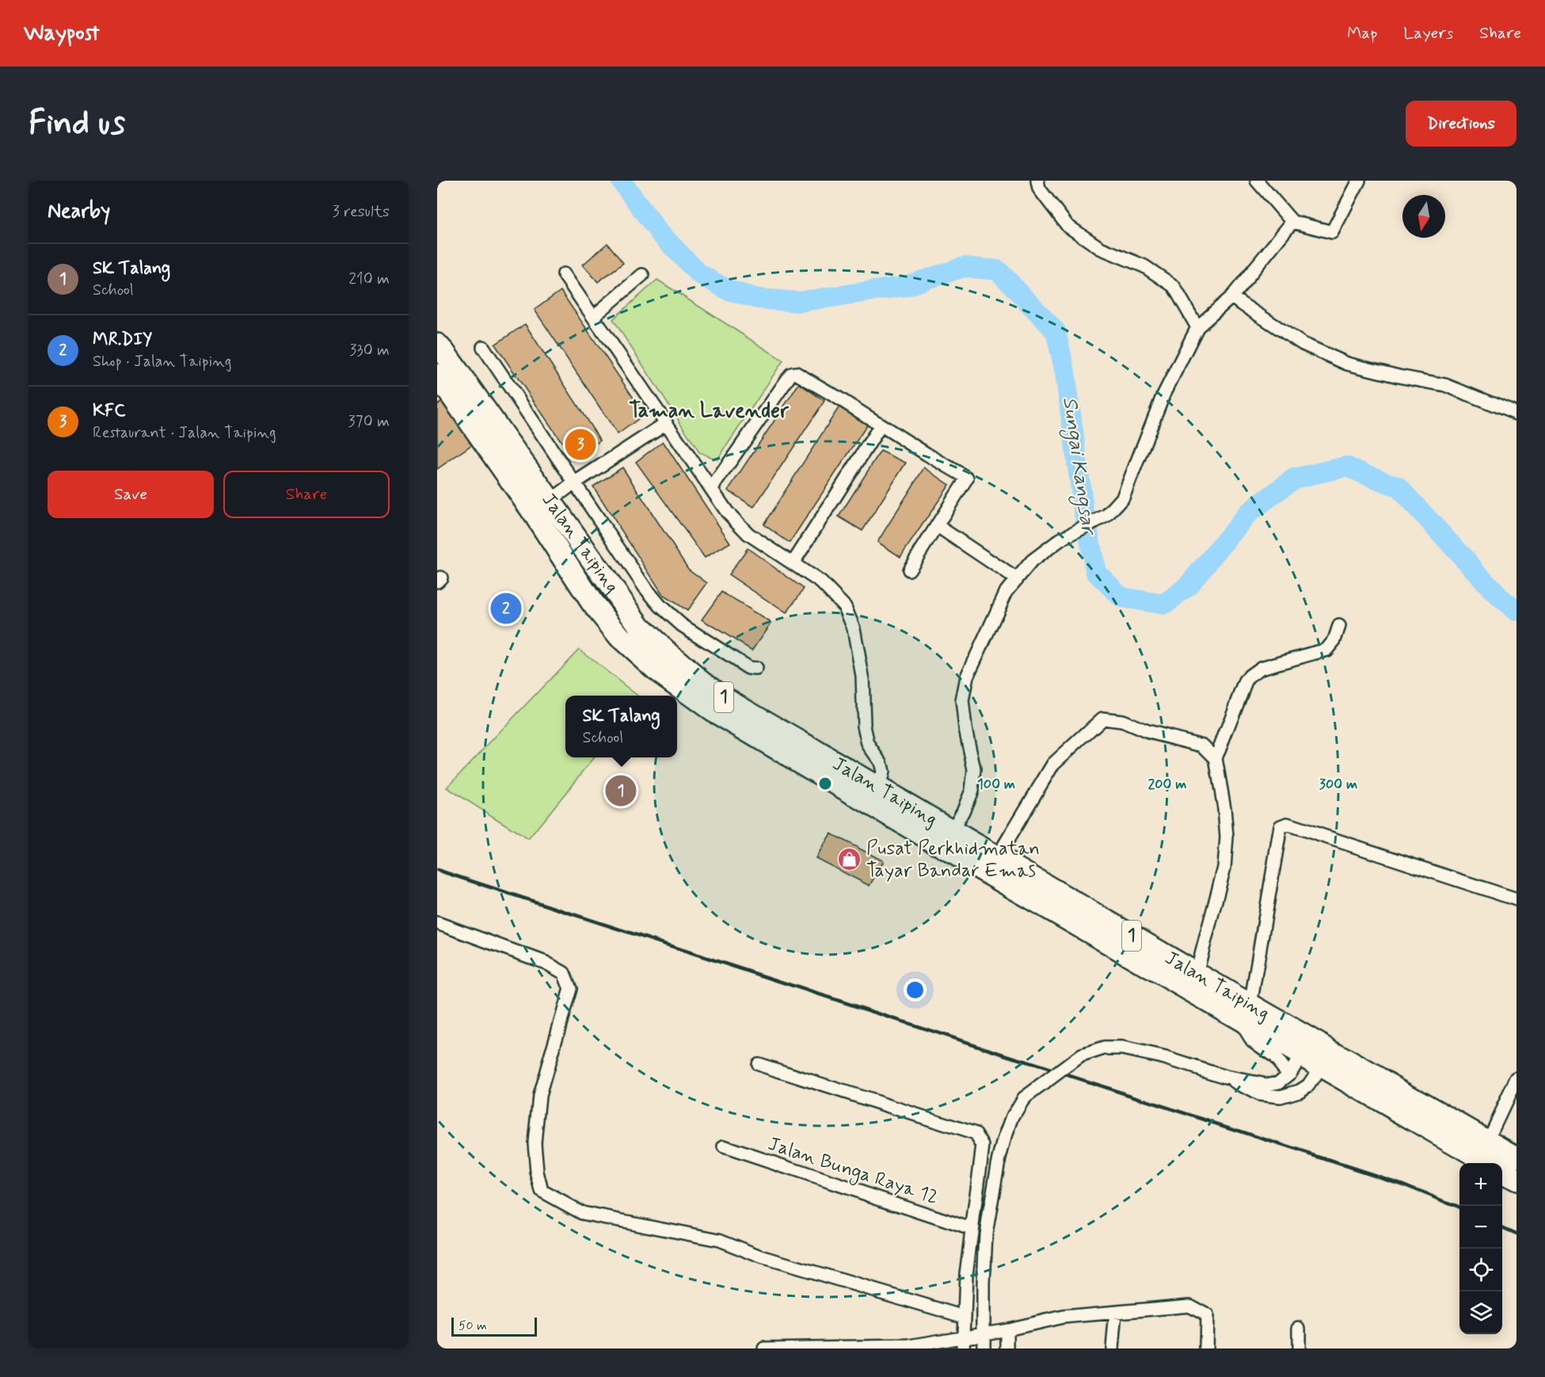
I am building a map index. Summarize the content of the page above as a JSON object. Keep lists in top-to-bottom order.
{
  "streets": {
    "highway": ["Jalan Taiping", "1"],
    "street": ["Jalan Bunga Raya 12"]
  },
  "districts": ["Taman Lavender"],
  "water": ["Sungai Kangsar"],
  "places": {
    "shop": ["Pusat Perkhidmatan Tayar Bandar Emas"]
  },
  "scale_bar": "50 m",
  "north": "bottom",
  "page": {
    "header": "Waypost",
    "nav": ["Map", "Layers", "Share"],
    "buttons": [
      "Directions",
      ["Save", "Share"]
    ],
    "title": "Find us",
    "heading": ["Nearby", "3 results"],
    "list": [
      {
        "mark": "1",
        "name": "SK Talang",
        "note": "School",
        "value": "210 m"
      },
      {
        "mark": "2",
        "name": "MR.DIY",
        "note": "Shop · Jalan Taiping",
        "value": "330 m"
      },
      {
        "mark": "3",
        "name": "KFC",
        "note": "Restaurant · Jalan Taiping",
        "value": "370 m"
      }
    ],
    "pins": ["3", "2", "1"],
    "popup": ["SK Talang", "School"],
    "map_buttons": ["+", "−"],
    "scale": "50 m"
  },
  "rings": ["100 m", "200 m", "300 m"]
}
